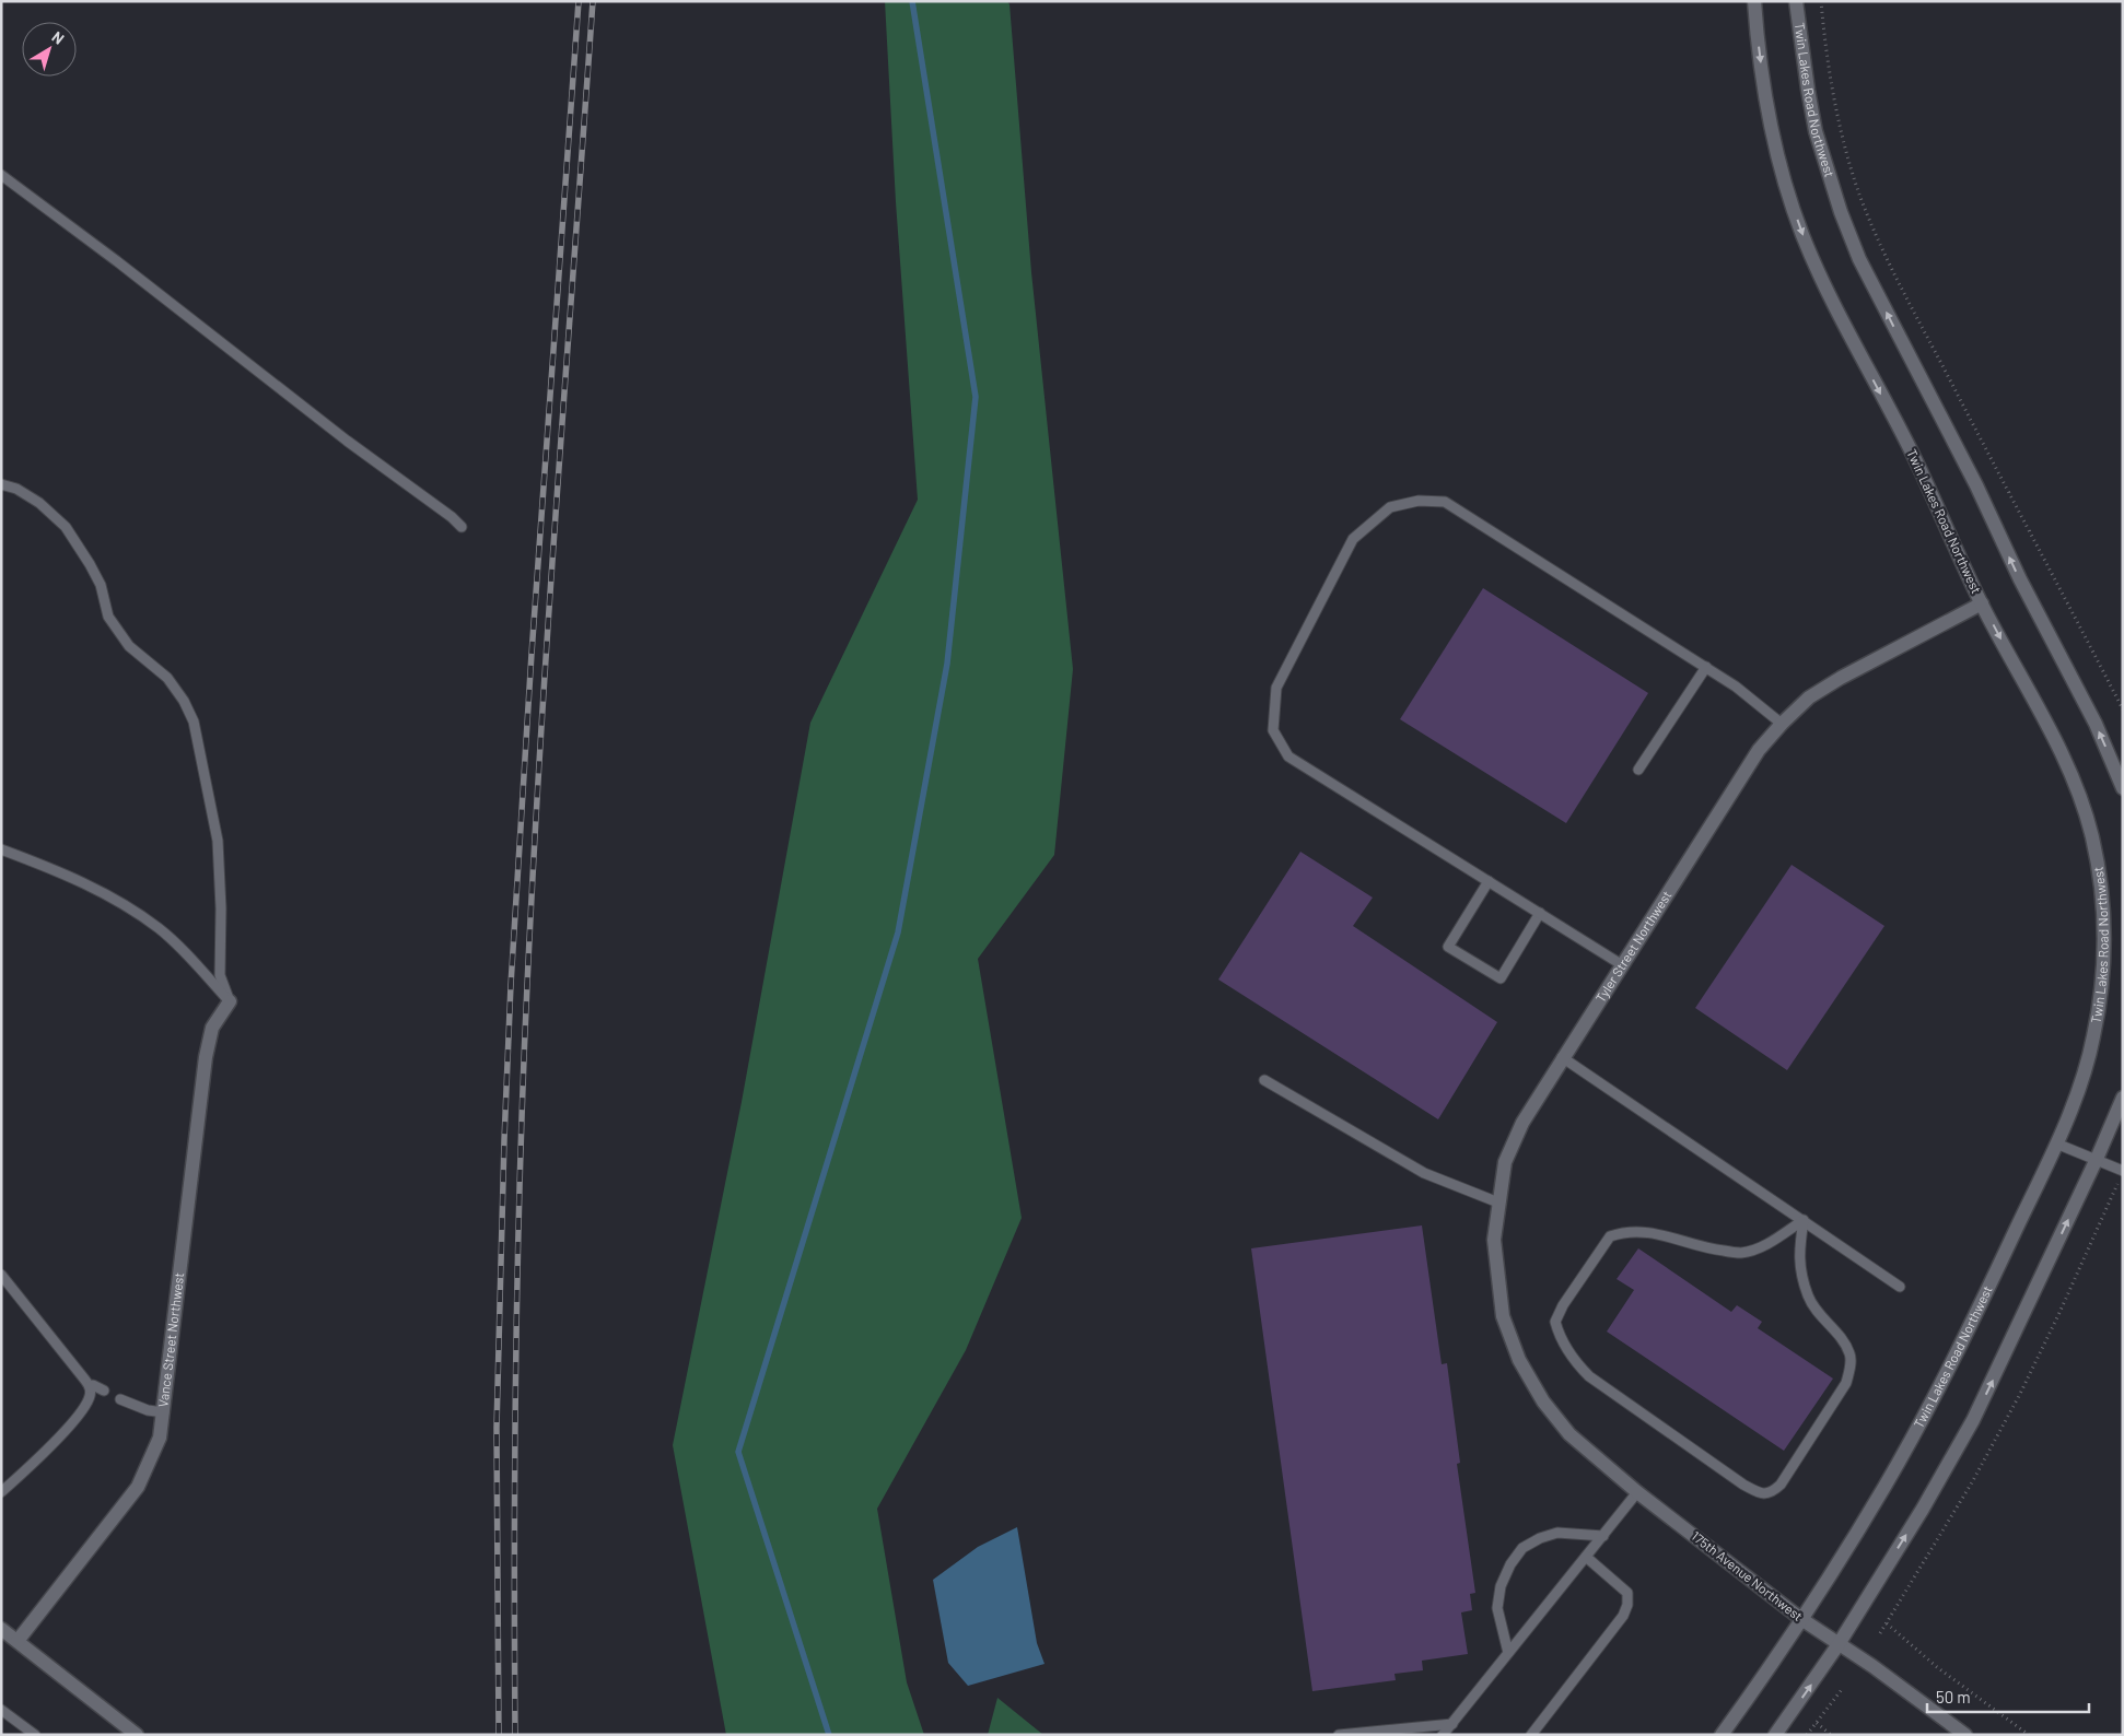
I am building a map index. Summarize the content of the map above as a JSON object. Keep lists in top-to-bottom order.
{
  "streets": {
    "street": [
      "Twin Lakes Road Northwest",
      "Tyler Street Northwest",
      "Vance Street Northwest",
      "175th Avenue Northwest"
    ]
  },
  "crossings": [
    ["Twin Lakes Road Northwest", "Tyler Street Northwest"],
    ["Twin Lakes Road Northwest", "175th Avenue Northwest"],
    ["Tyler Street Northwest", "175th Avenue Northwest"]
  ],
  "scale_bar": "50 m",
  "north": "top right"
}
